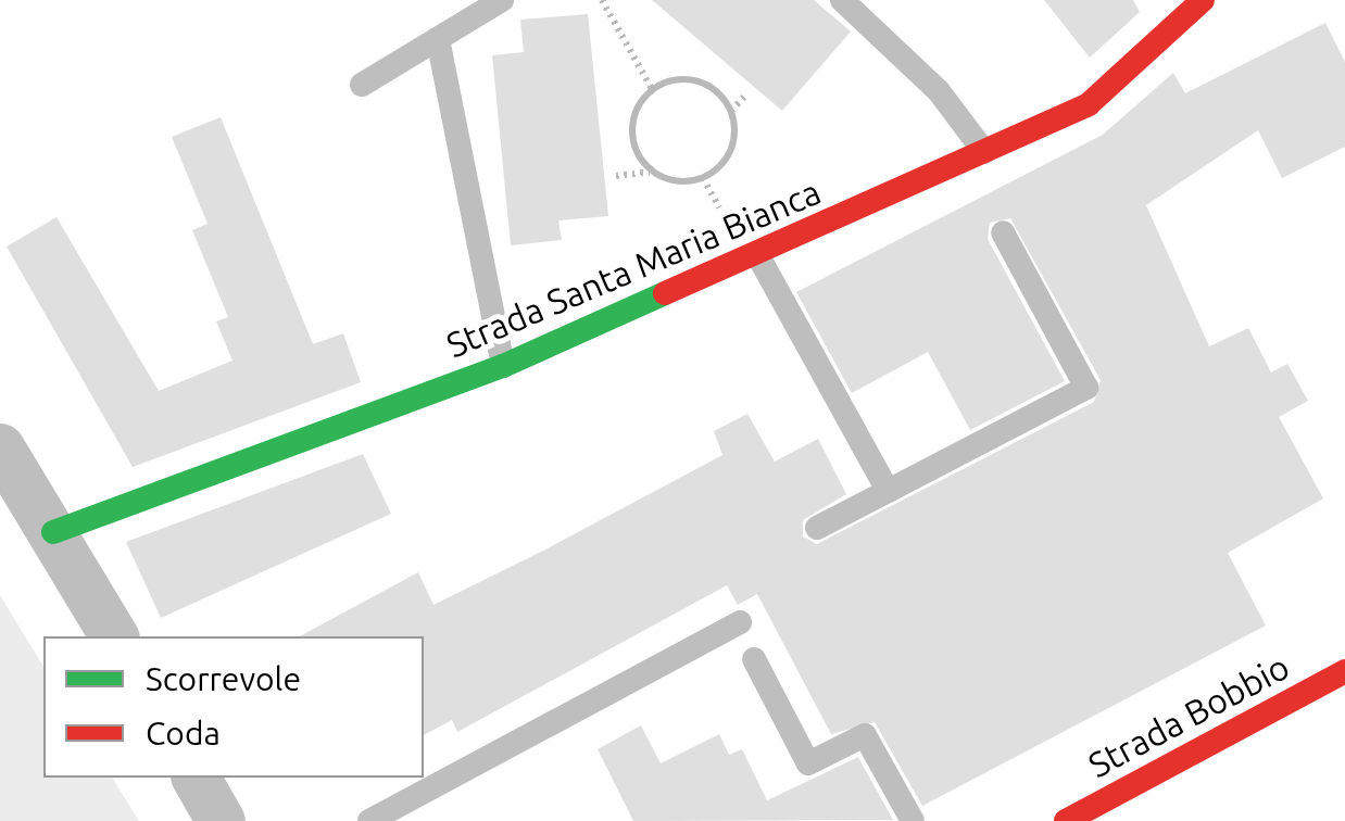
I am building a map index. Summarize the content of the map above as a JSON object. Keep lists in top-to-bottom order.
{
  "streets": {
    "street": ["Strada Santa Maria Bianca", "Strada Bobbio"]
  },
  "legend": ["Scorrevole", "Coda"]
}
